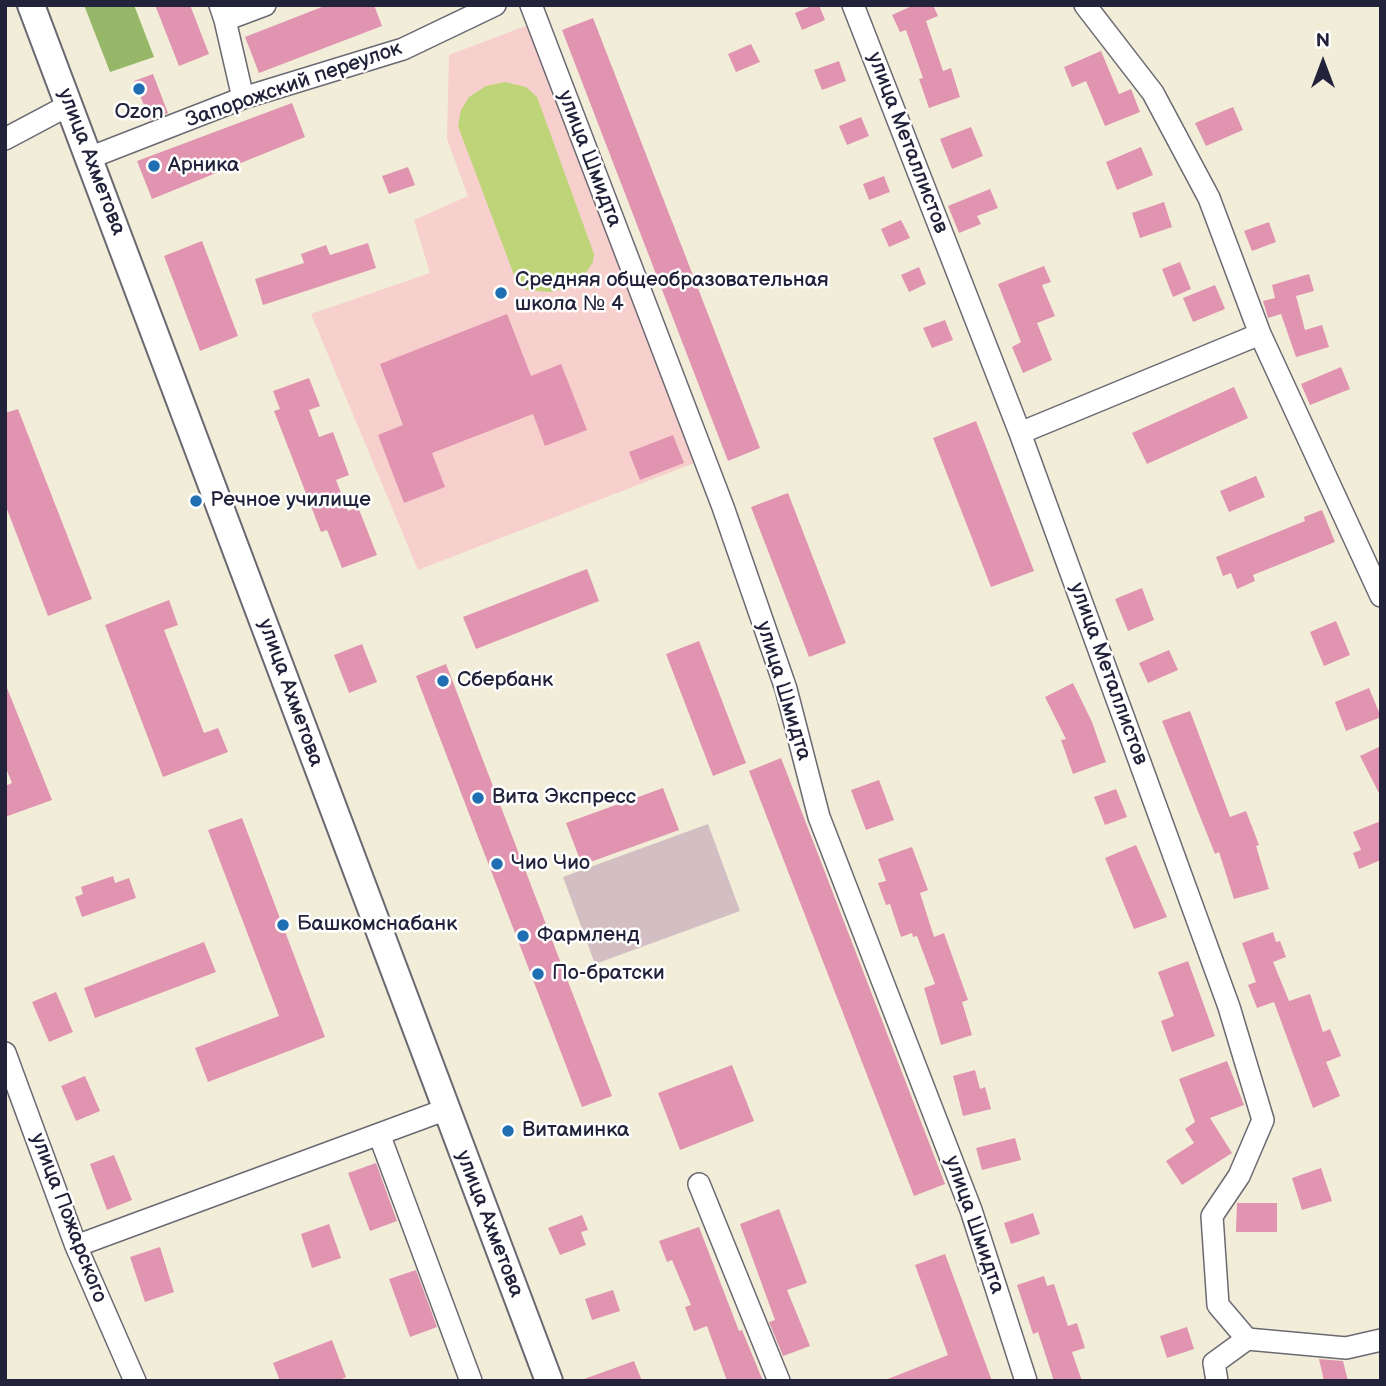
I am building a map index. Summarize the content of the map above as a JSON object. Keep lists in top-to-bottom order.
{
  "streets": {
    "main road": ["улица Ахметова"],
    "street": [
      "Запорожский переулок",
      "улица Металлистов",
      "улица Шмидта",
      "улица Пожарского"
    ]
  },
  "crossings": [
    ["Запорожский переулок", "улица Ахметова"]
  ],
  "places": [
    "Ozon",
    "Арника",
    "Средняя общеобразовательная школа № 4",
    "Речное училище",
    "Сбербанк",
    "Вита Экспресс",
    "Чио Чио",
    "Башкомснабанк",
    "Фармленд",
    "По-братски",
    "Витаминка"
  ],
  "north": "top"
}
